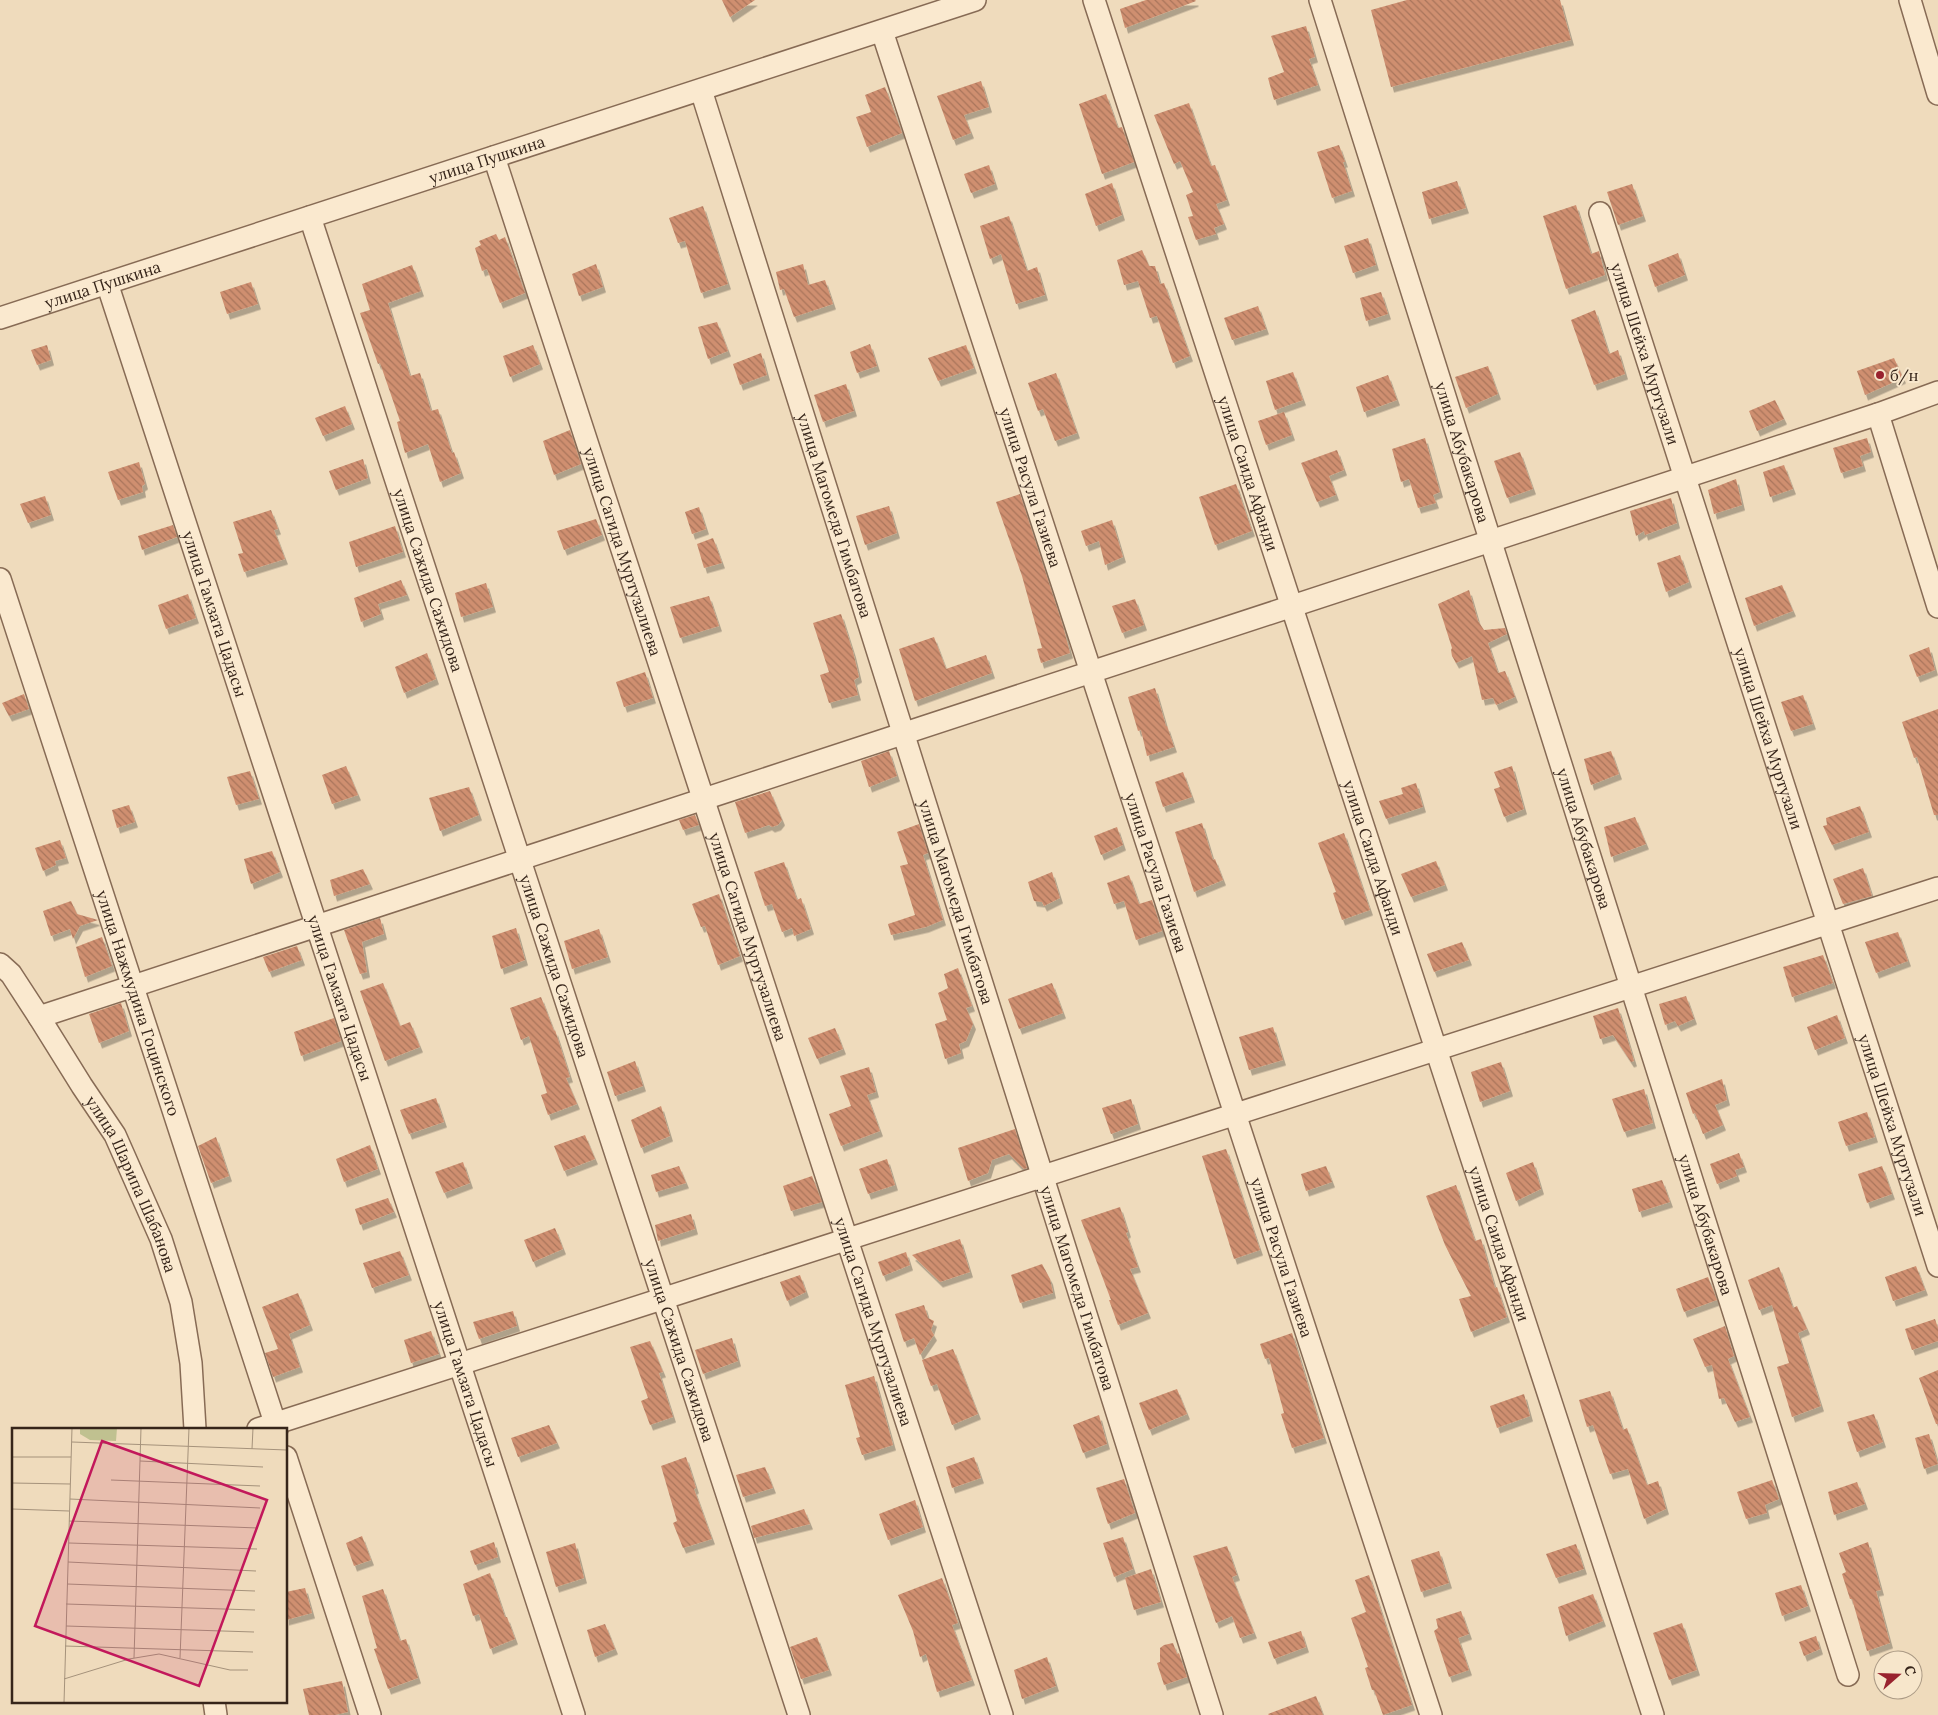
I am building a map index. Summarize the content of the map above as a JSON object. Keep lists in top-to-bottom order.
{
  "streets": {
    "street": [
      "улица Пушкина",
      "улица Шейха Муртузали",
      "улица Абубакарова",
      "улица Саида Афанди",
      "улица Расула Газиева",
      "улица Магомеда Гимбатова",
      "улица Сагида Муртузалиева",
      "улица Сажида Сажидова",
      "улица Гамзата Цадасы",
      "улица Нажмудина Гоцинского",
      "улица Шарипа Шабанова"
    ]
  },
  "crossings": [
    ["улица Пушкина", "улица Расула Газиева"],
    ["улица Пушкина", "улица Магомеда Гимбатова"],
    ["улица Пушкина", "улица Сагида Муртузалиева"],
    ["улица Пушкина", "улица Сажида Сажидова"],
    ["улица Пушкина", "улица Гамзата Цадасы"]
  ],
  "places": ["б/н"],
  "north": "right"
}
